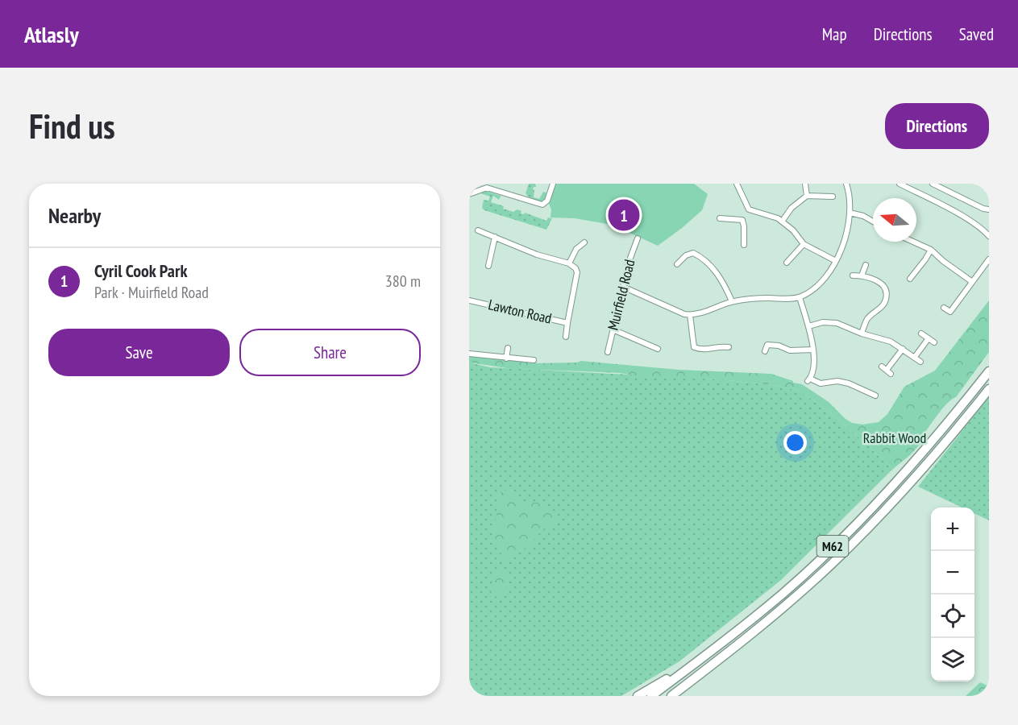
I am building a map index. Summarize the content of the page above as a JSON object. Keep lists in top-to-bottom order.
{
  "streets": {
    "highway": ["M62"],
    "street": ["Muirfield Road", "Lawton Road"]
  },
  "parks": ["Rabbit Wood"],
  "north": "left",
  "page": {
    "header": "Atlasly",
    "nav": ["Map", "Directions", "Saved"],
    "buttons": [
      "Directions",
      ["Save", "Share"]
    ],
    "title": "Find us",
    "heading": "Nearby",
    "pins": "1",
    "list": [
      {
        "mark": "1",
        "name": "Cyril Cook Park",
        "note": "Park · Muirfield Road",
        "value": "380 m"
      }
    ],
    "map_buttons": ["+", "−"]
  }
}
